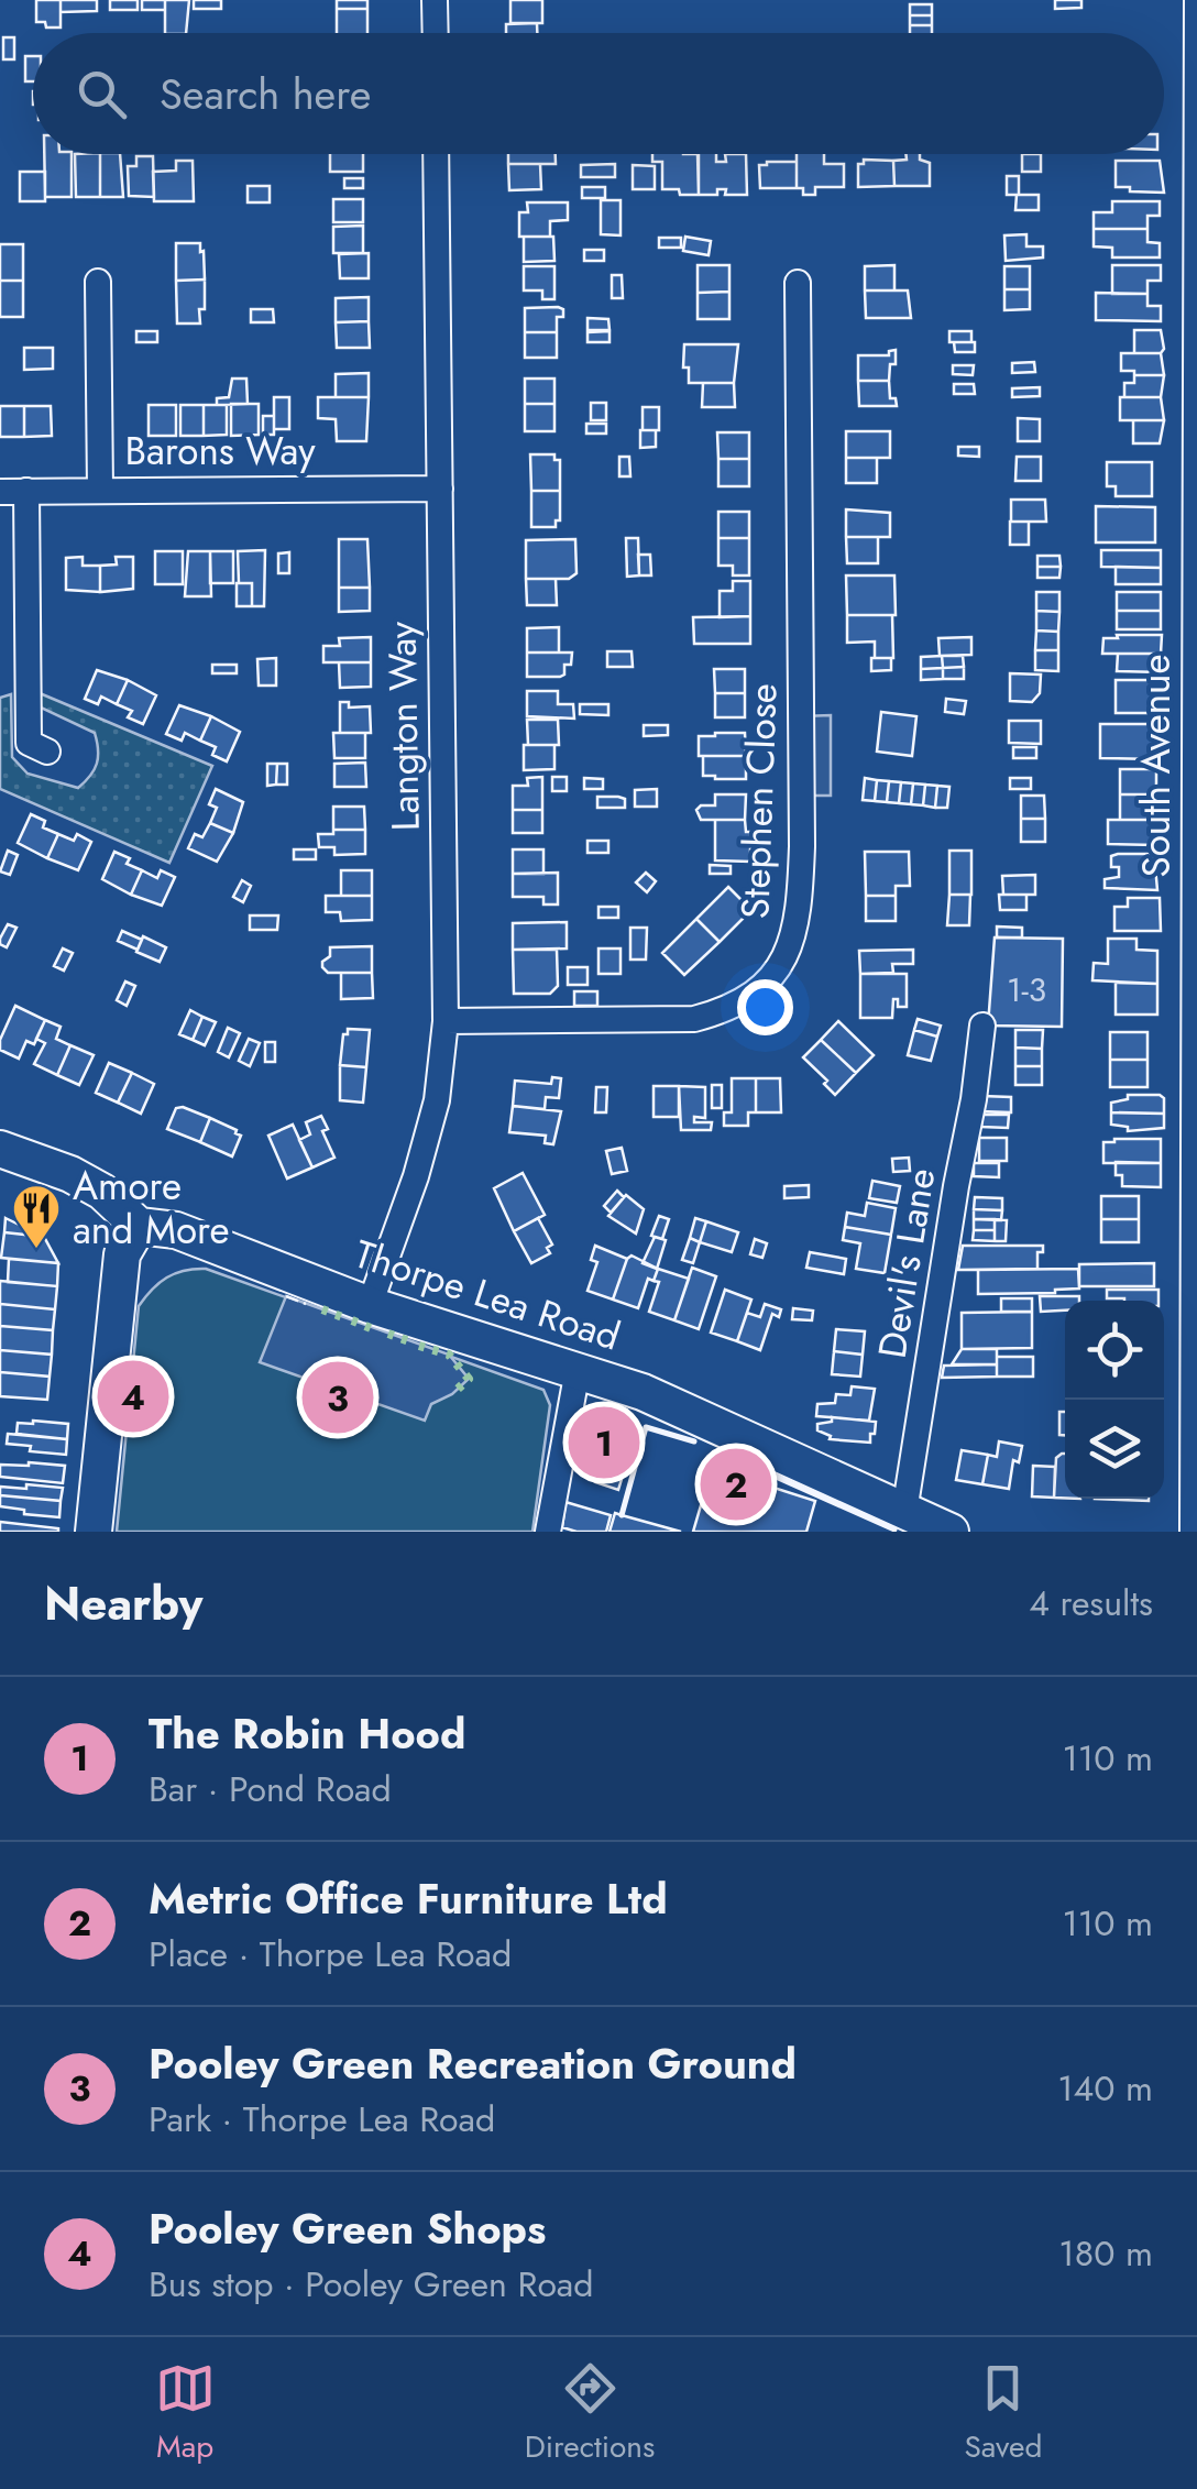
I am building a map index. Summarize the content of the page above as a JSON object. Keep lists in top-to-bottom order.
{
  "streets": {
    "main road": ["Thorpe Lea Road"],
    "street": [
      "Barons Way",
      "Langton Way",
      "South Avenue",
      "Stephen Close",
      "Devil's Lane"
    ]
  },
  "crossings": [
    ["Barons Way", "Langton Way"],
    ["Langton Way", "Stephen Close"],
    ["Langton Way", "Thorpe Lea Road"],
    ["Devil's Lane", "Thorpe Lea Road"]
  ],
  "places": {
    "restaurant": ["Amore and More"]
  },
  "house_numbers": ["1-3"],
  "page": {
    "search": "Search here",
    "pins": [
      "4",
      "3",
      "1",
      "2"
    ],
    "heading": ["Nearby", "4 results"],
    "list": [
      {
        "mark": "1",
        "name": "The Robin Hood",
        "note": "Bar · Pond Road",
        "value": "110 m"
      },
      {
        "mark": "2",
        "name": "Metric Office Furniture Ltd",
        "note": "Place · Thorpe Lea Road",
        "value": "110 m"
      },
      {
        "mark": "3",
        "name": "Pooley Green Recreation Ground",
        "note": "Park · Thorpe Lea Road",
        "value": "140 m"
      },
      {
        "mark": "4",
        "name": "Pooley Green Shops",
        "note": "Bus stop · Pooley Green Road",
        "value": "180 m"
      }
    ],
    "nav": ["Map", "Directions", "Saved"]
  }
}
